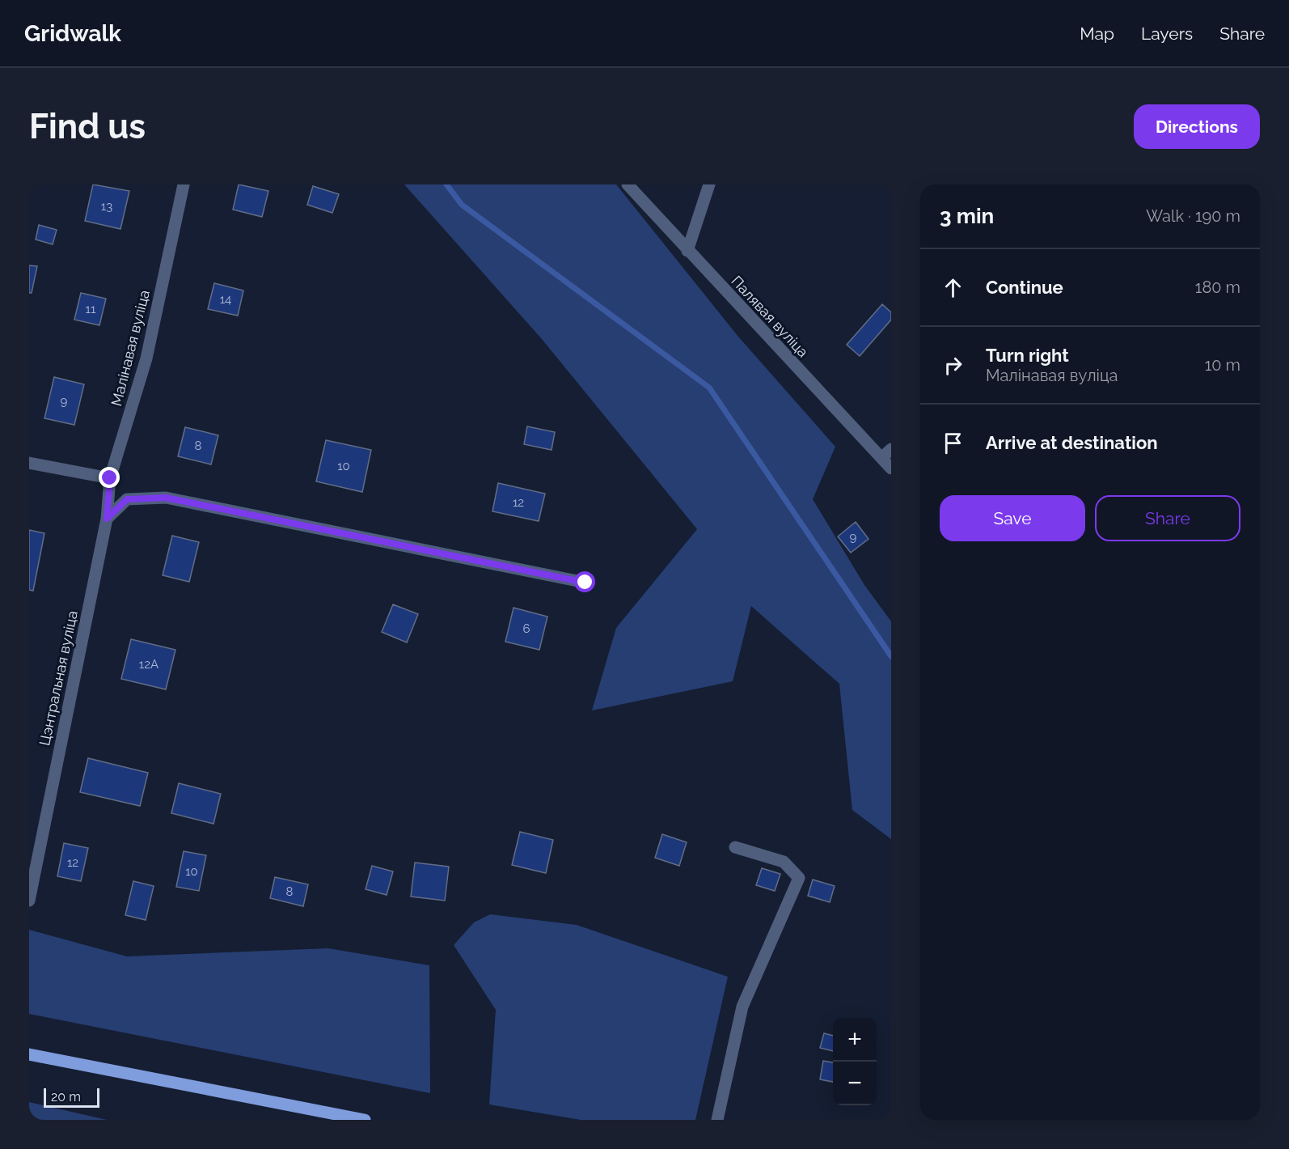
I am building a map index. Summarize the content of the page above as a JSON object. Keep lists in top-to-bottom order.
{
  "streets": {
    "street": ["Палявая вуліца", "Малінавая вуліца", "Цэнтральная вуліца"]
  },
  "crossings": [
    ["Малінавая вуліца", "Цэнтральная вуліца"]
  ],
  "house_numbers": [
    "13",
    "14",
    "11",
    "9",
    "8",
    "10",
    "12",
    "9",
    "6",
    "12А",
    "12",
    "10",
    "8"
  ],
  "scale_bar": "20 m",
  "page": {
    "header": "Gridwalk",
    "nav": ["Map", "Layers", "Share"],
    "buttons": [
      "Directions",
      ["Save", "Share"]
    ],
    "title": "Find us",
    "heading": ["3 min", "Walk · 190 m"],
    "list": [
      ["Continue", "180 m"],
      ["Turn right", "Малінавая вуліца", "10 m"],
      "Arrive at destination"
    ],
    "map_buttons": ["+", "−"],
    "scale": "20 m"
  }
}
